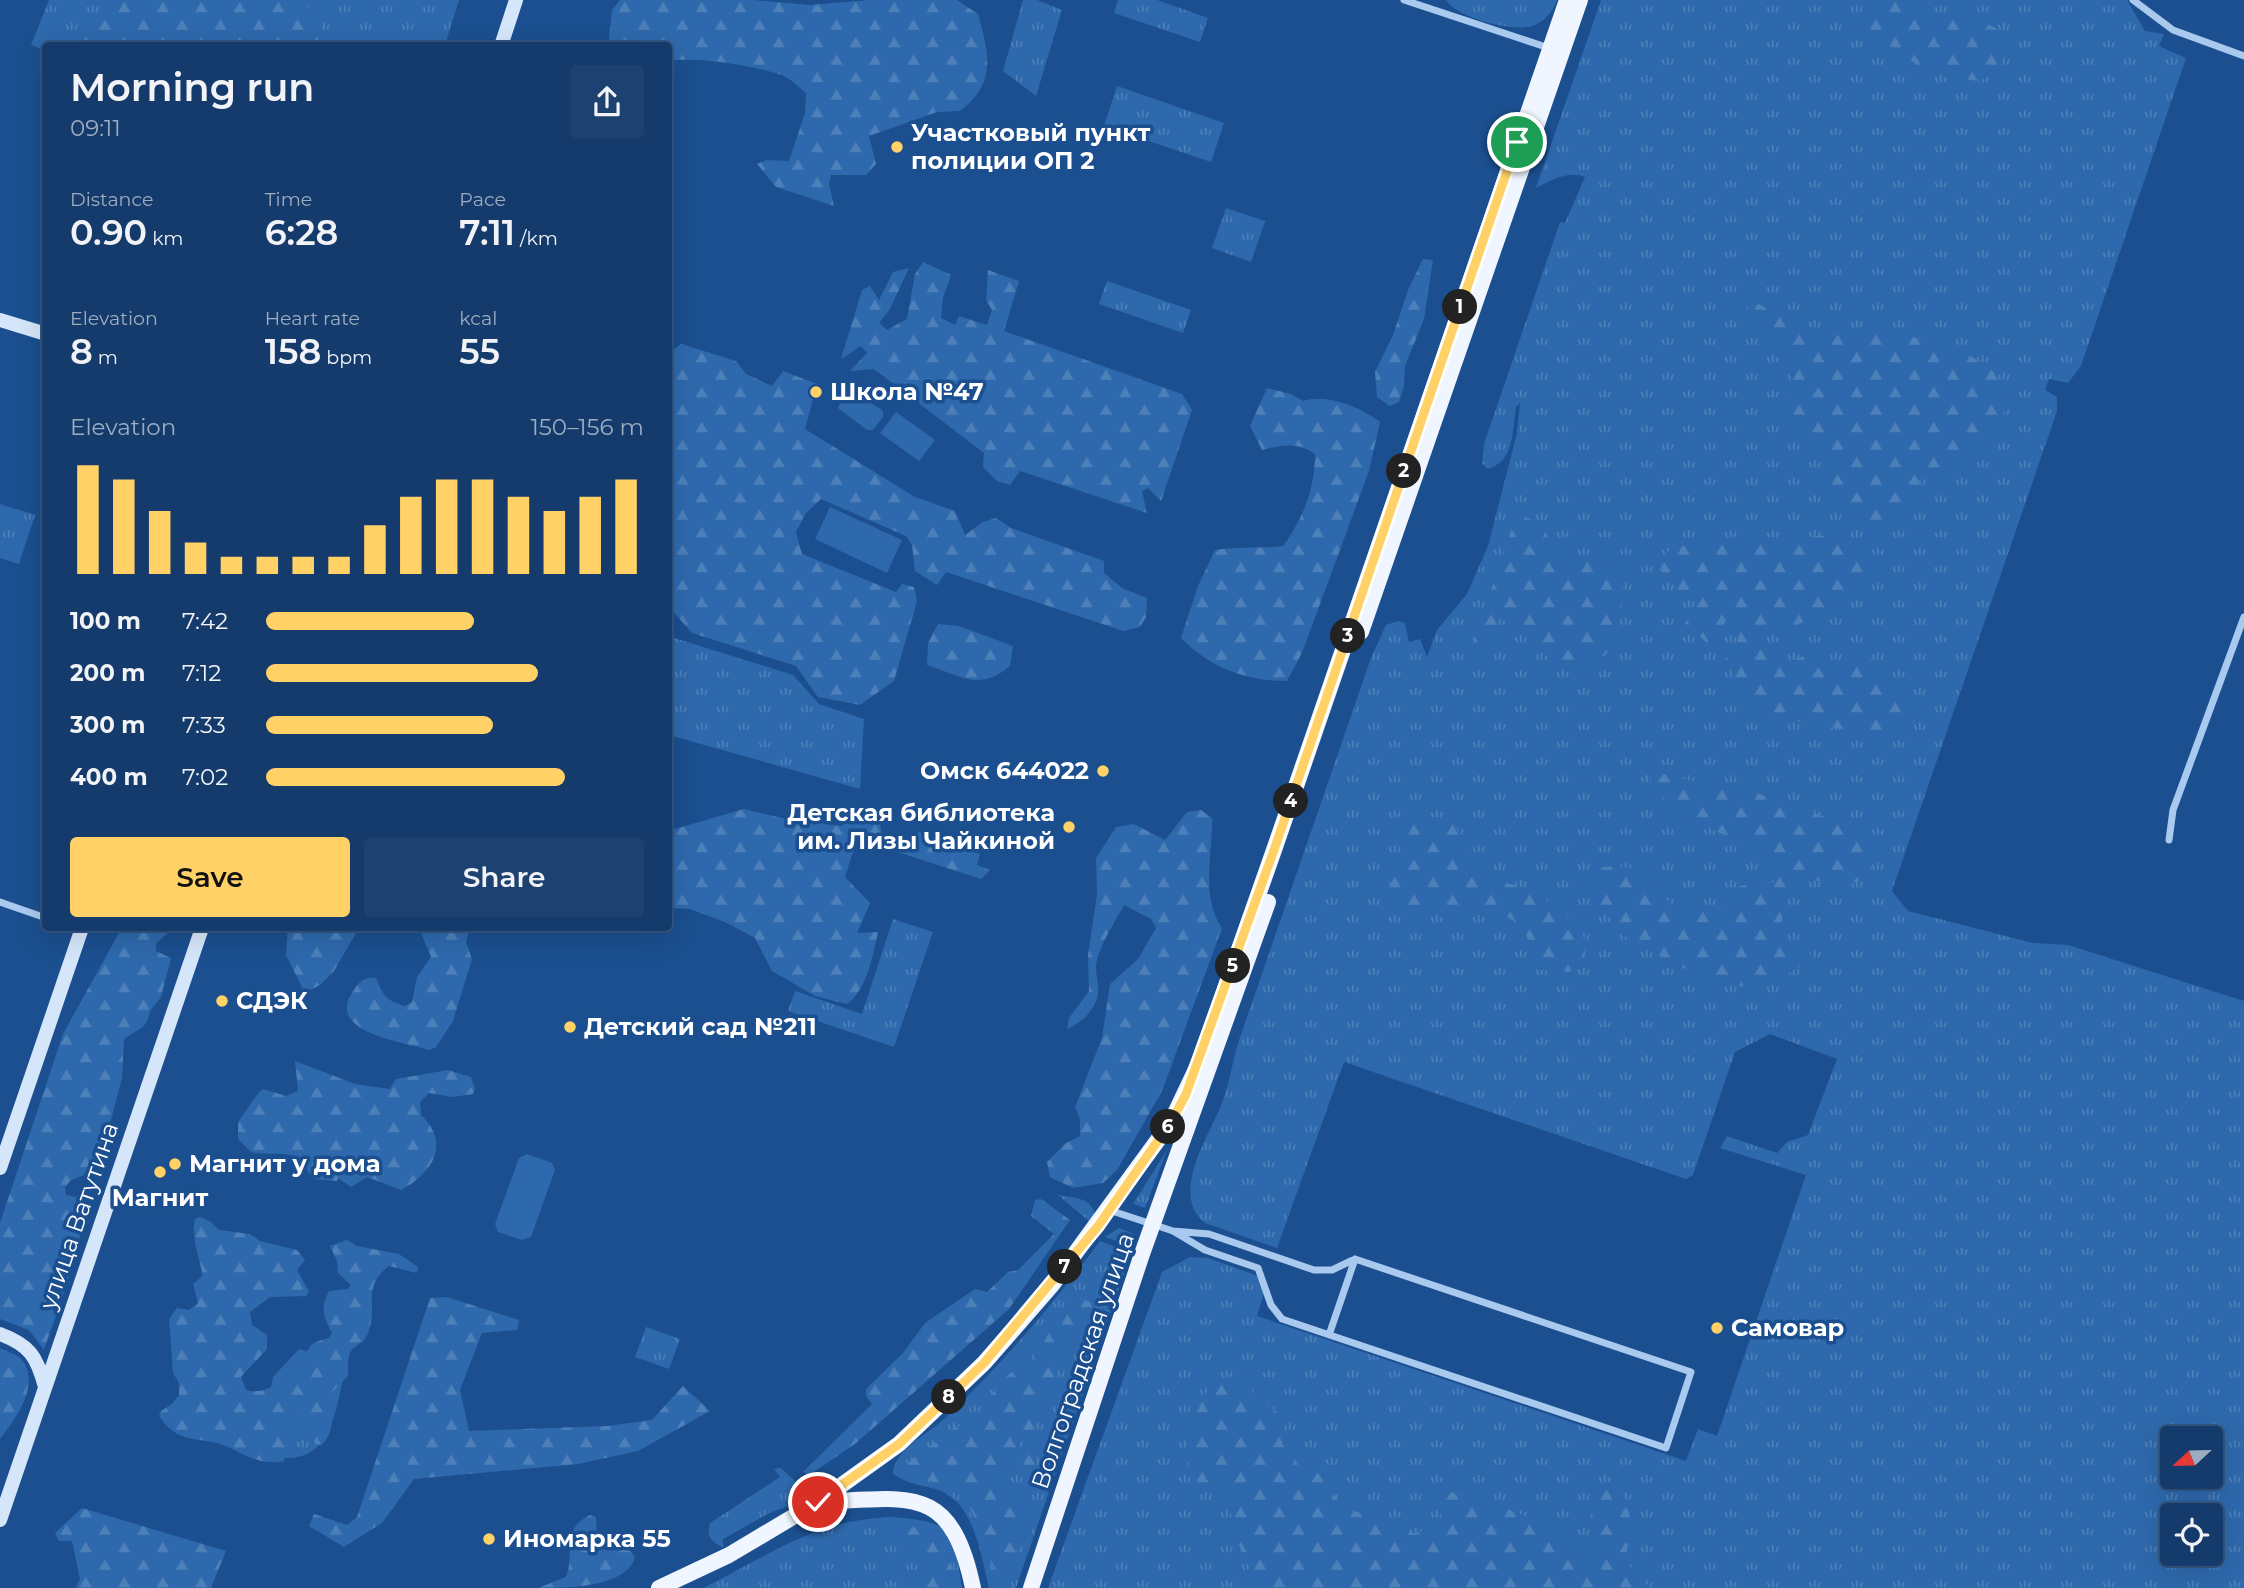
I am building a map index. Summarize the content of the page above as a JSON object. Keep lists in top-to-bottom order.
{
  "streets": {
    "main road": ["улица Ватутина", "Волгоградская улица"]
  },
  "places": [
    "Участковый пункт полиции ОП 2",
    "Школа №47",
    "Омск 644022",
    "Детская библиотека им. Лизы Чайкиной",
    "СДЭК",
    "Детский сад №211",
    "Магнит у дома",
    "Магнит",
    "Самовар",
    "Иномарка 55"
  ],
  "north": "left",
  "page": {
    "heading": ["Morning run", "09:11"],
    "stats": [
      ["Distance", "0.90 km"],
      ["Time", "6:28"],
      ["Pace", "7:11 /km"],
      ["Elevation", "8 m"],
      ["Heart rate", "158 bpm"],
      ["kcal", "55"]
    ],
    "pins": [
      "1",
      "2",
      "3",
      "4",
      "5",
      "6",
      "7",
      "8"
    ],
    "chart": ["Elevation", "150–156 m"],
    "list": [
      {
        "name": "100 m",
        "note": "7:42"
      },
      {
        "name": "200 m",
        "note": "7:12"
      },
      {
        "name": "300 m",
        "note": "7:33"
      },
      {
        "name": "400 m",
        "note": "7:02"
      }
    ],
    "buttons": ["Save", "Share"]
  }
}
